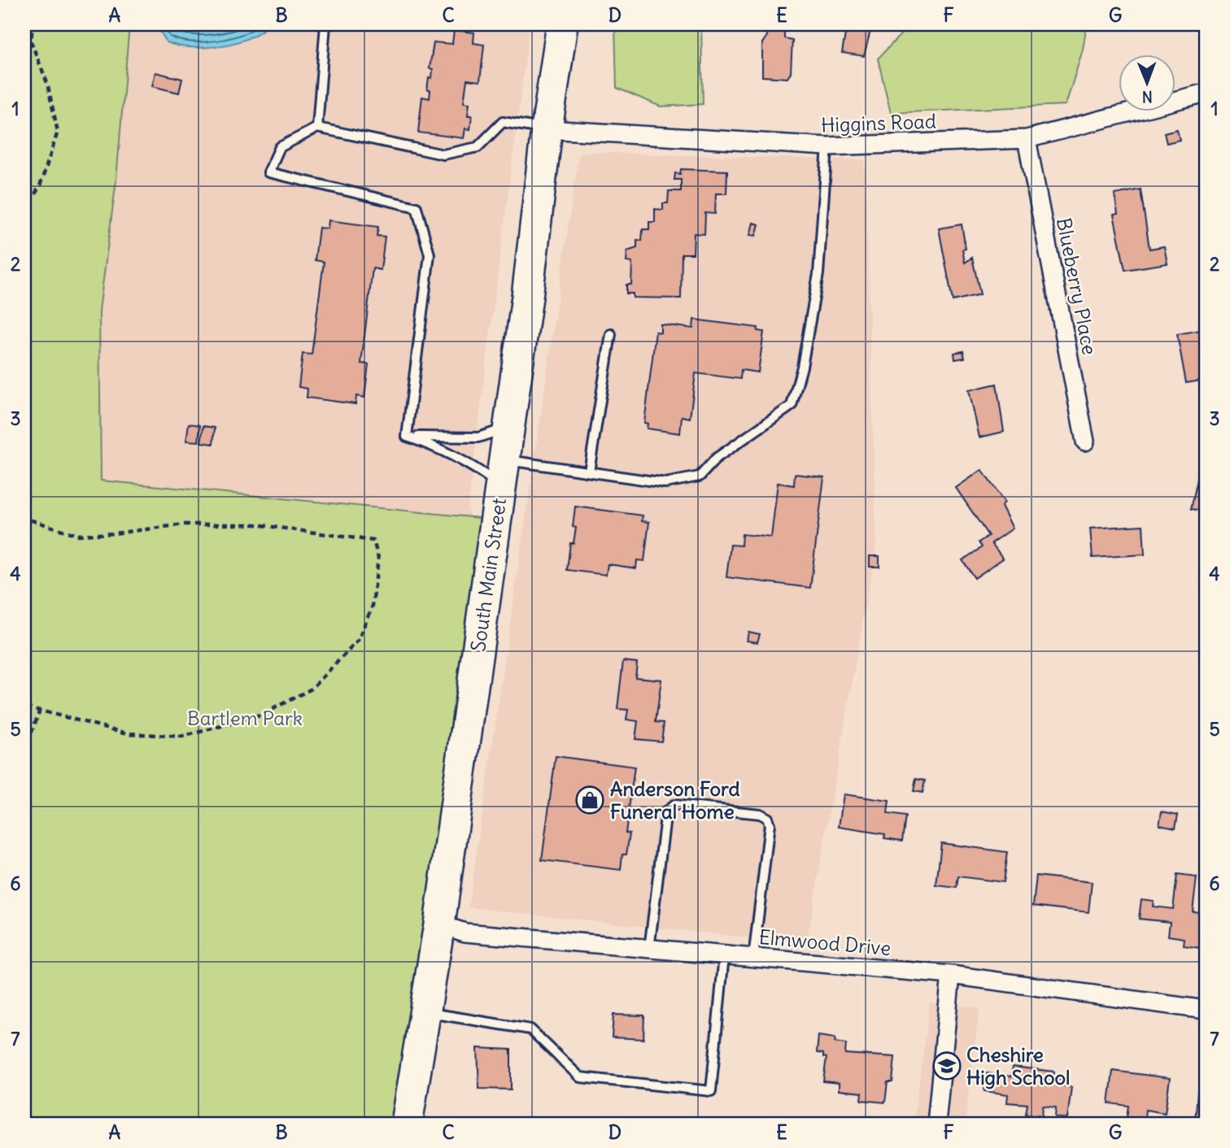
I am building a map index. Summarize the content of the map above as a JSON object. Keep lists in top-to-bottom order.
{
  "streets": {
    "highway": ["South Main Street"],
    "street": ["Higgins Road", "Blueberry Place", "Elmwood Drive"]
  },
  "crossings": [
    ["Higgins Road", "Blueberry Place"],
    ["Higgins Road", "South Main Street"],
    ["South Main Street", "Elmwood Drive"]
  ],
  "parks": ["Bartlem Park"],
  "places": {
    "shop": ["Anderson Ford Funeral Home"],
    "school or university": ["Cheshire High School"]
  },
  "north": "bottom",
  "grid": {
    "columns": [
      "A",
      "B",
      "C",
      "D",
      "E",
      "F",
      "G"
    ],
    "rows": [
      "1",
      "2",
      "3",
      "4",
      "5",
      "6",
      "7"
    ]
  }
}
